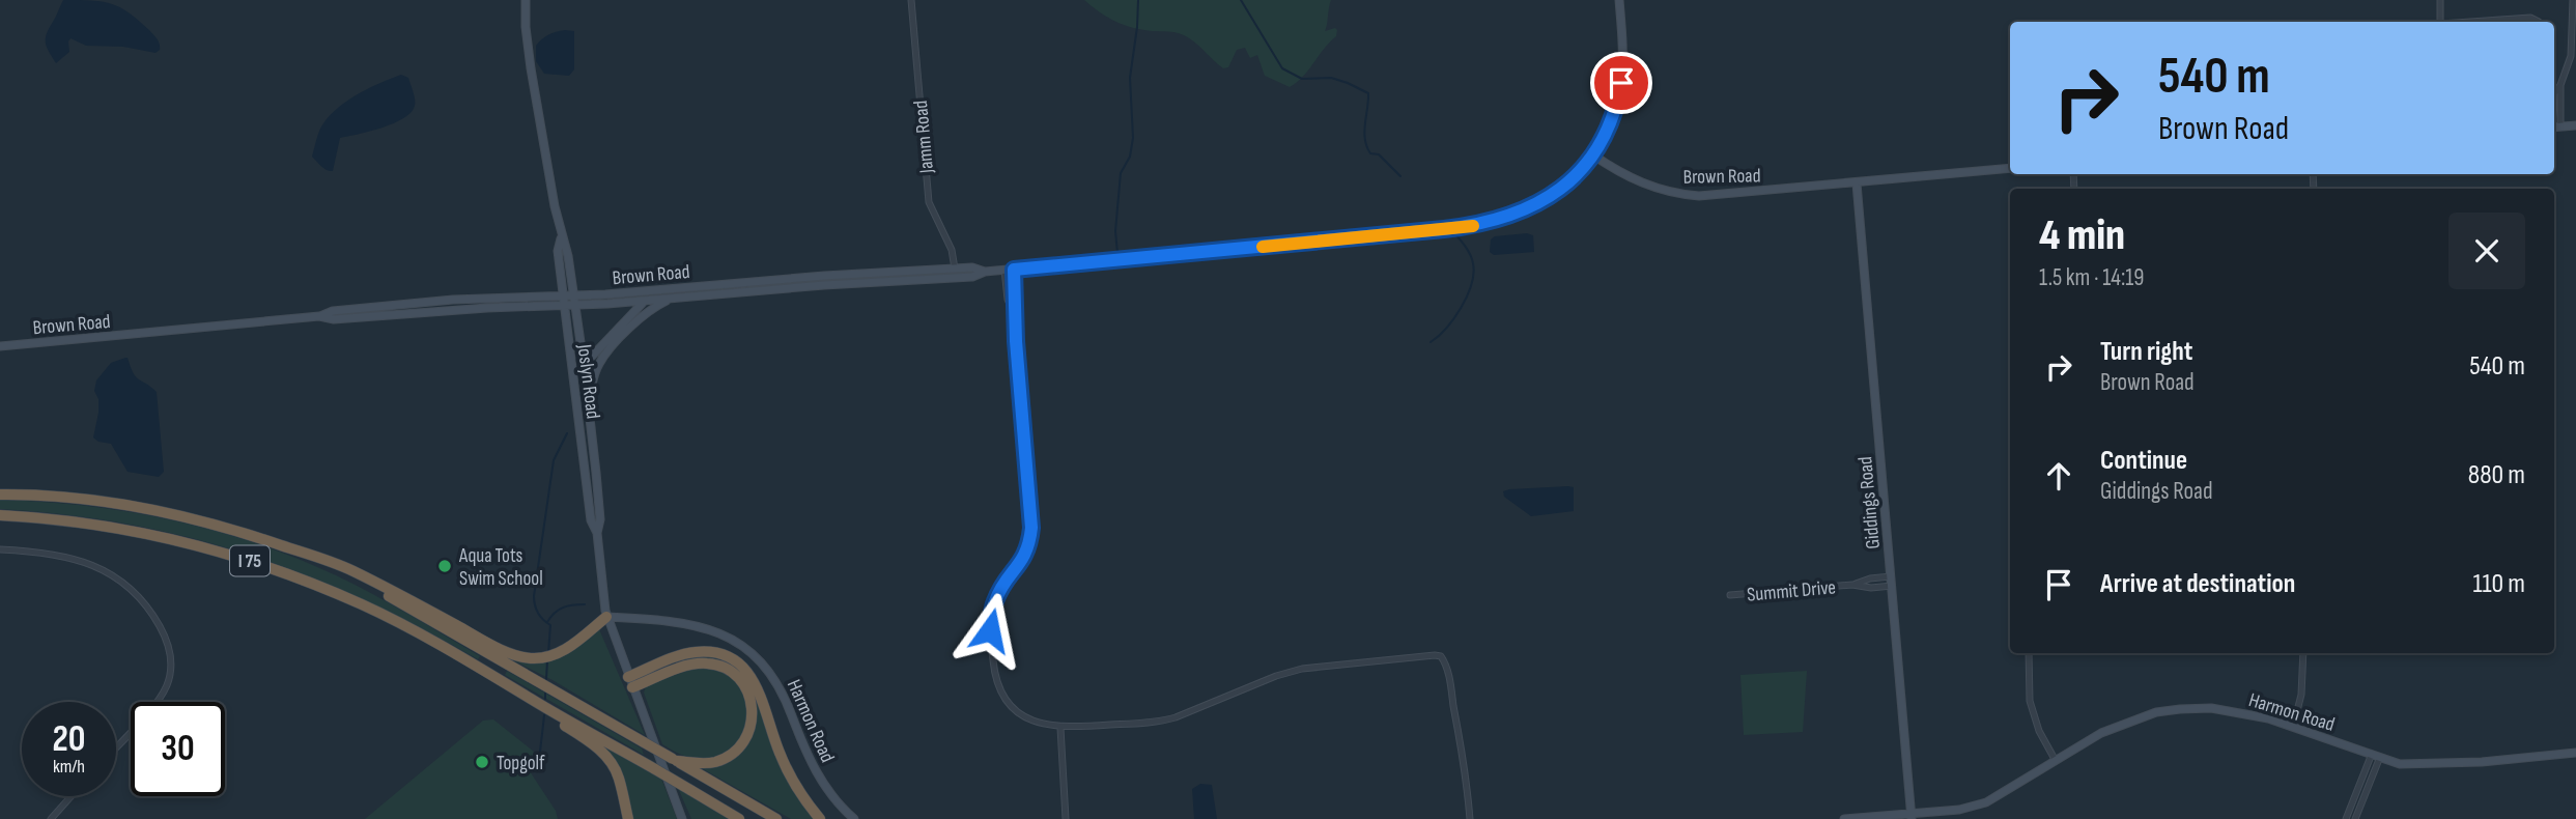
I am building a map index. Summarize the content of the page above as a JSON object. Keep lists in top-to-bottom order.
{
  "streets": {
    "highway": ["I 75"],
    "main road": [
      "Brown Road",
      "Joslyn Road",
      "Giddings Road",
      "Harmon Road"
    ],
    "street": ["Jamm Road", "Summit Drive"]
  },
  "crossings": [
    ["Jamm Road", "Brown Road"],
    ["Brown Road", "Joslyn Road"],
    ["Brown Road", "Giddings Road"],
    ["Joslyn Road", "Harmon Road"],
    ["Giddings Road", "Summit Drive"],
    ["Giddings Road", "Harmon Road"]
  ],
  "places": ["Aqua Tots Swim School", "Topgolf"],
  "page": {
    "turn": ["540 m", "Brown Road"],
    "heading": ["4 min", "1.5 km · 14:19"],
    "list": [
      {
        "name": "Turn right",
        "note": "Brown Road",
        "value": "540 m"
      },
      {
        "name": "Continue",
        "note": "Giddings Road",
        "value": "880 m"
      },
      {
        "name": "Arrive at destination",
        "value": "110 m"
      }
    ],
    "speed": "20 km/h",
    "limit": "30"
  }
}
